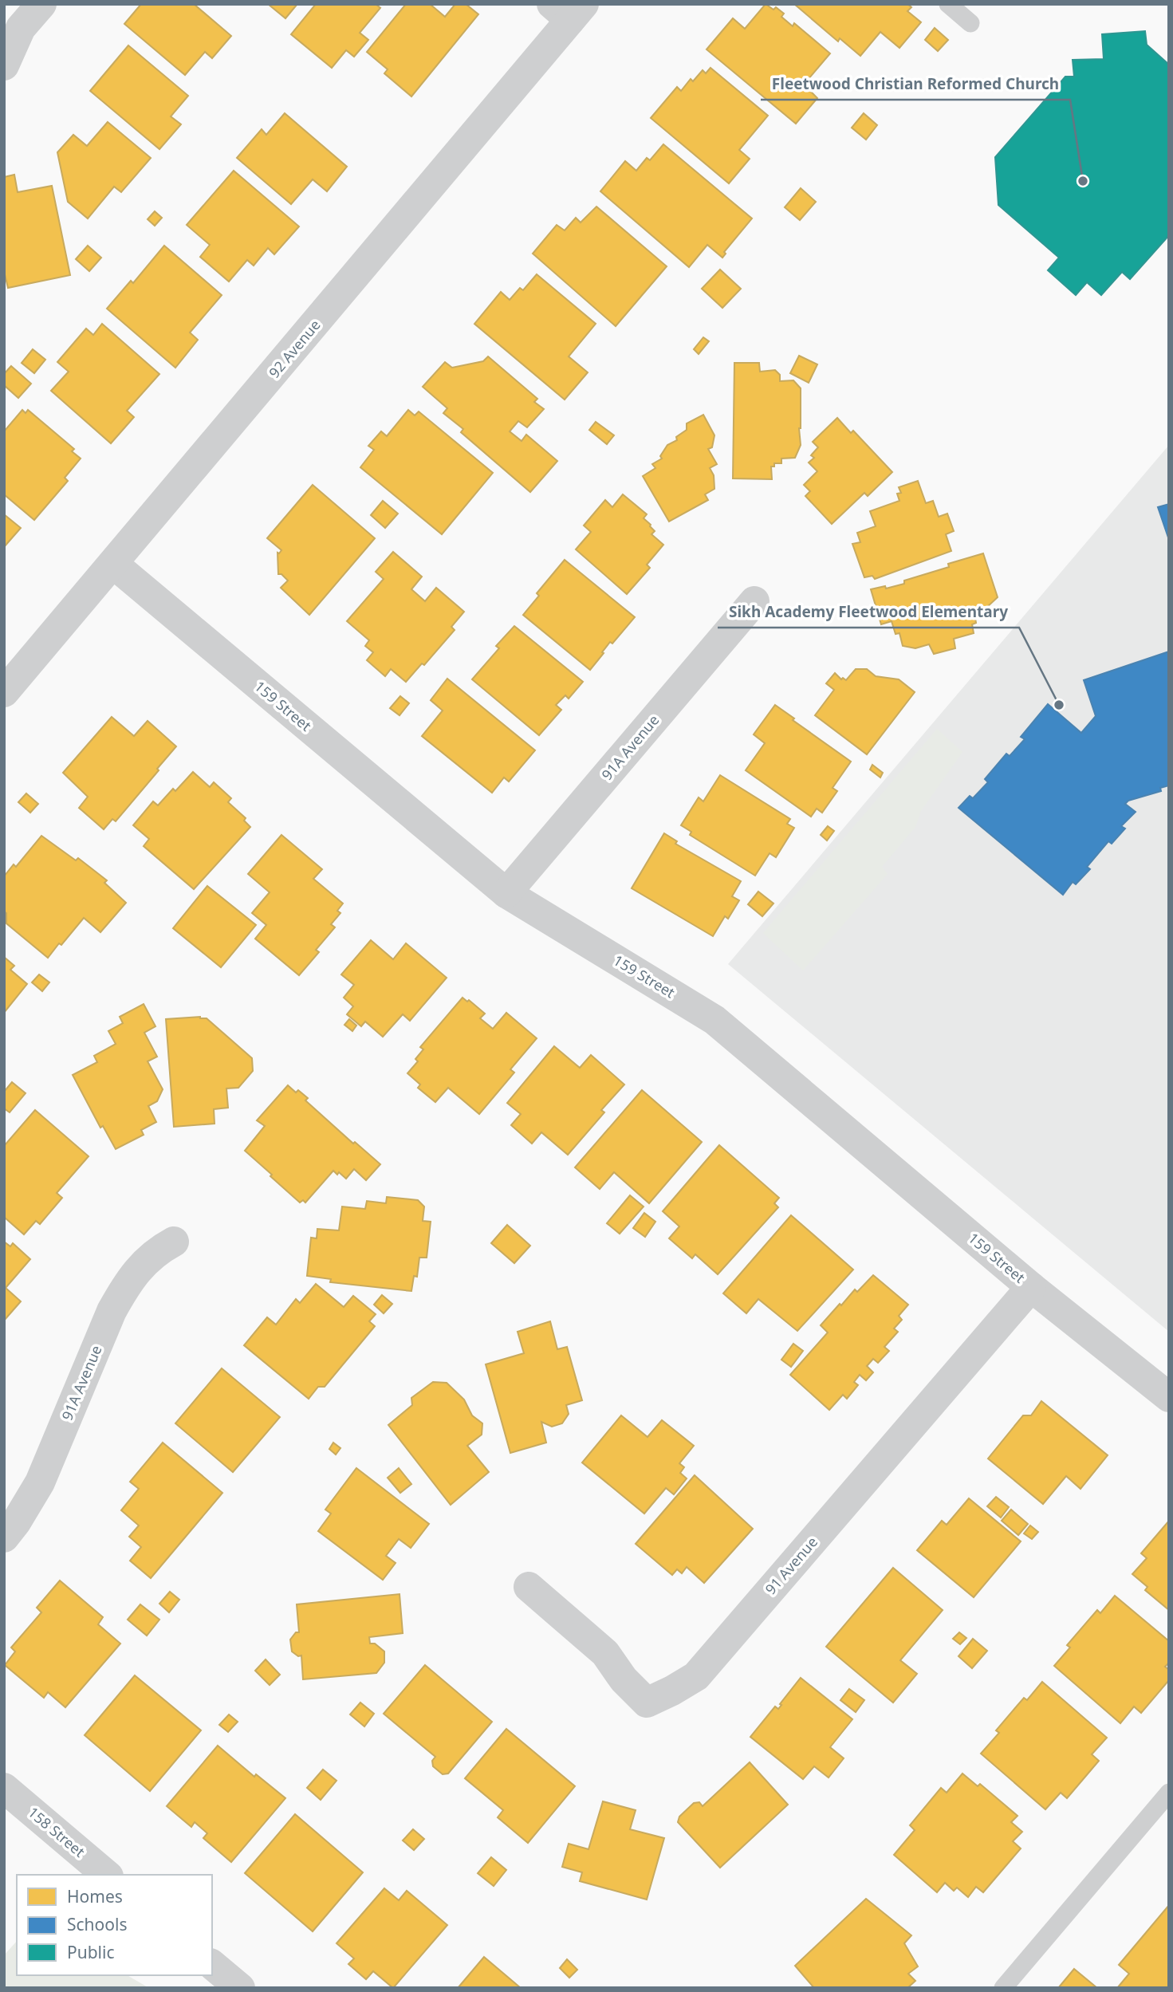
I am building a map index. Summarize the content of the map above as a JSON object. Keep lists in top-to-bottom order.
{
  "streets": {
    "street": [
      "92 Avenue",
      "159 Street",
      "91A Avenue",
      "91 Avenue",
      "158 Street"
    ]
  },
  "crossings": [
    ["92 Avenue", "159 Street"],
    ["159 Street", "91A Avenue"],
    ["159 Street", "91 Avenue"]
  ],
  "places": ["Fleetwood Christian Reformed Church", "Sikh Academy Fleetwood Elementary"],
  "legend": ["Homes", "Schools", "Public"]
}
